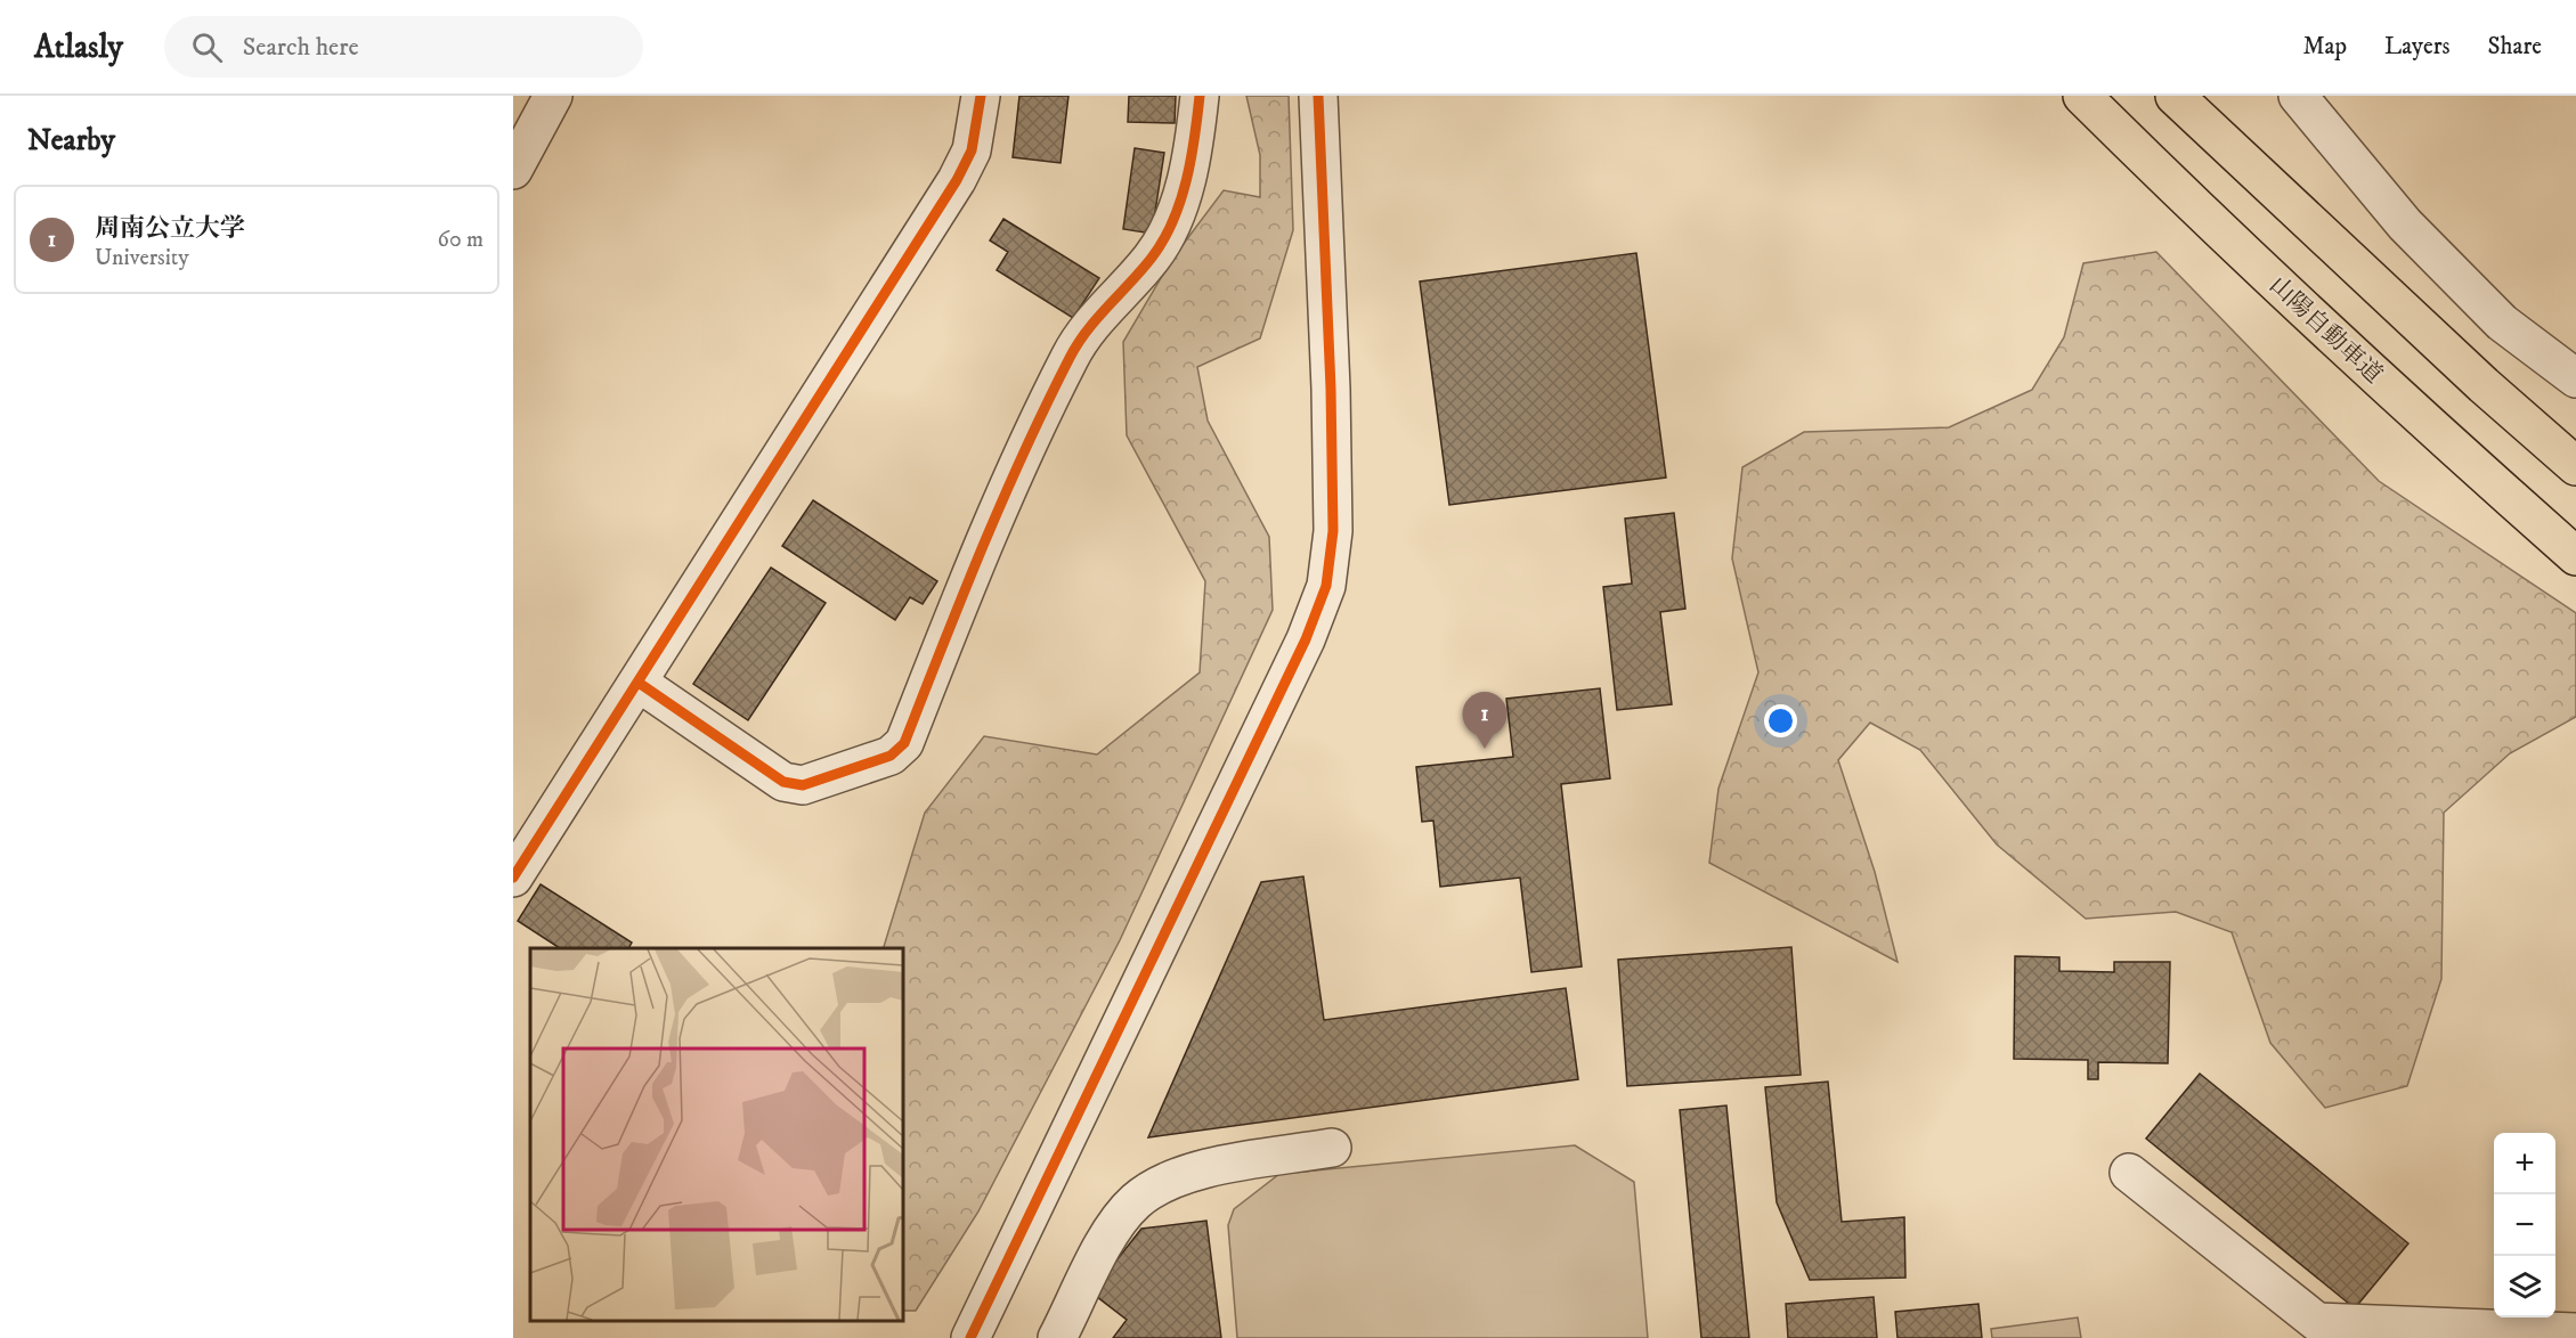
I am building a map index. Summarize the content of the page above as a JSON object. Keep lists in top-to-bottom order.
{
  "streets": {
    "highway": ["山陽自動車道"]
  },
  "page": {
    "header": "Atlasly",
    "search": "Search here",
    "nav": ["Map", "Layers", "Share"],
    "heading": "Nearby",
    "list": [
      {
        "mark": "1",
        "name": "周南公立大学",
        "note": "University",
        "value": "60 m"
      }
    ],
    "pins": "1",
    "map_buttons": ["+", "−"]
  }
}
